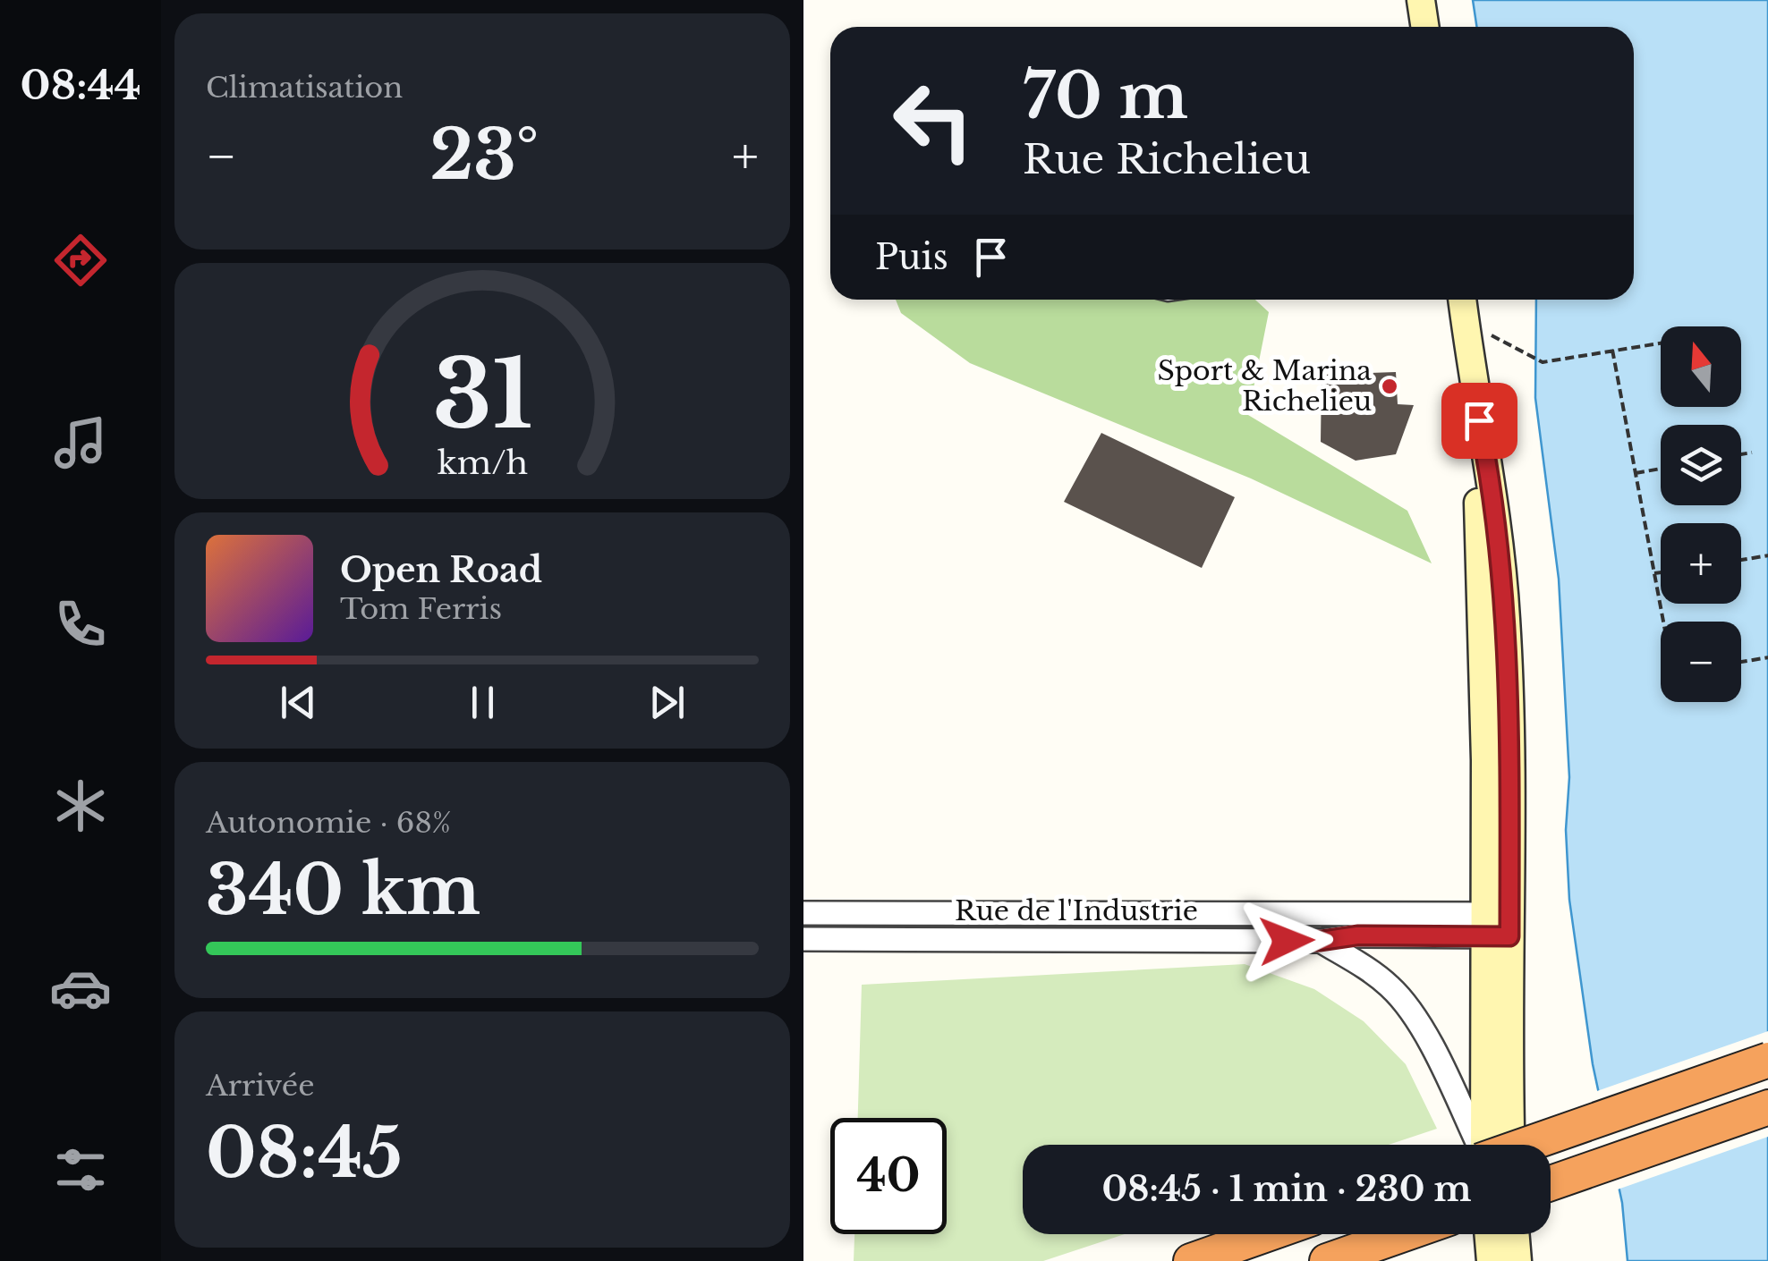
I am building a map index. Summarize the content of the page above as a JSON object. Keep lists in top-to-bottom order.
{
  "streets": {
    "street": ["Rue de l'Industrie"]
  },
  "places": ["Sport & Marina Richelieu"],
  "north": "top",
  "page": {
    "tabs": "08:44",
    "tile": [
      "Climatisation",
      ["Autonomie · 68%", "340 km"],
      ["Arrivée", "08:45"]
    ],
    "turn": ["70 m", "Rue Richelieu"],
    "heat": ["−", "23°", "+"],
    "then": "Puis",
    "map_buttons": ["+", "−"],
    "song": ["Open Road", "Tom Ferris"],
    "limit": "40",
    "trip": "08:45 · 1 min · 230 m",
    "gauge": ["31", "km/h"]
  }
}
